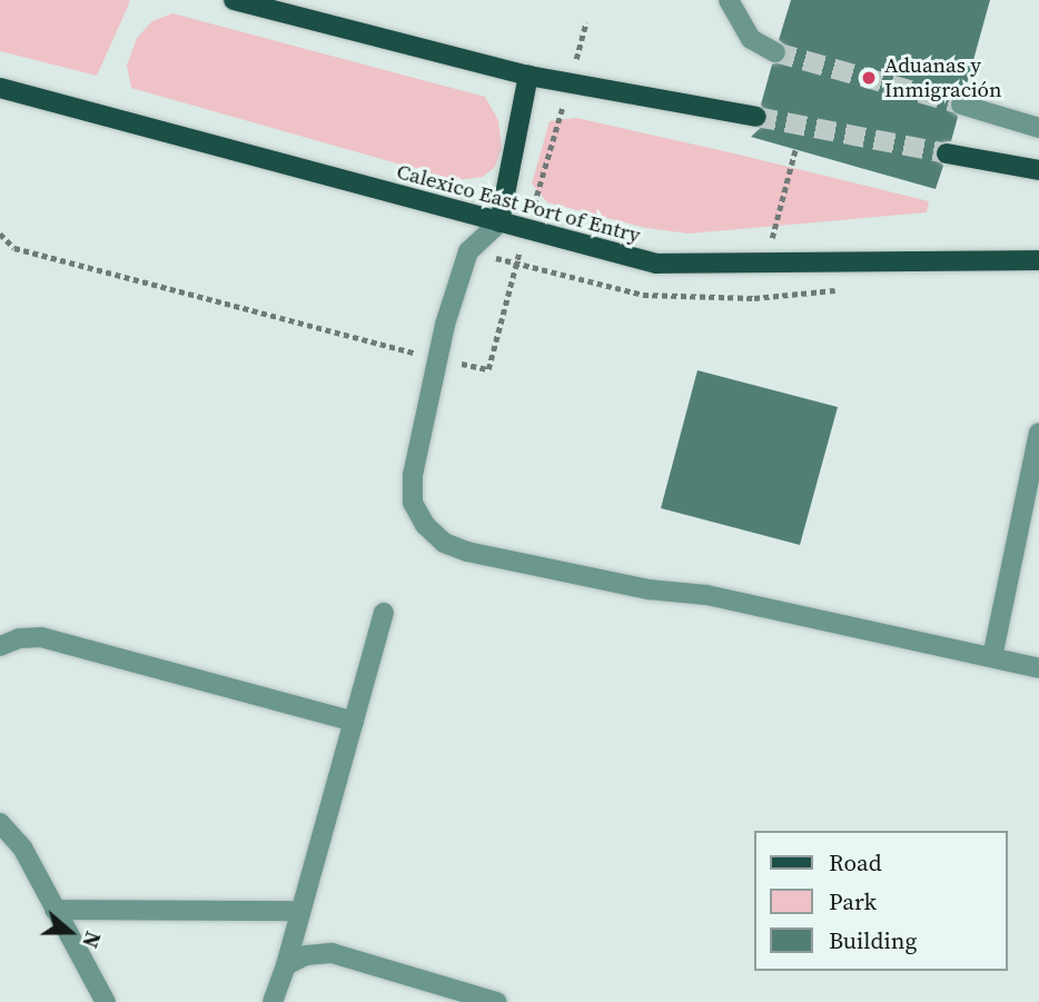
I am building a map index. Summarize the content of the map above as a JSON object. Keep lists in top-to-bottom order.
{
  "streets": {
    "main road": ["Calexico East Port of Entry"]
  },
  "places": ["Aduanas y Inmigración"],
  "legend": ["Road", "Park", "Building"],
  "north": "right"
}
